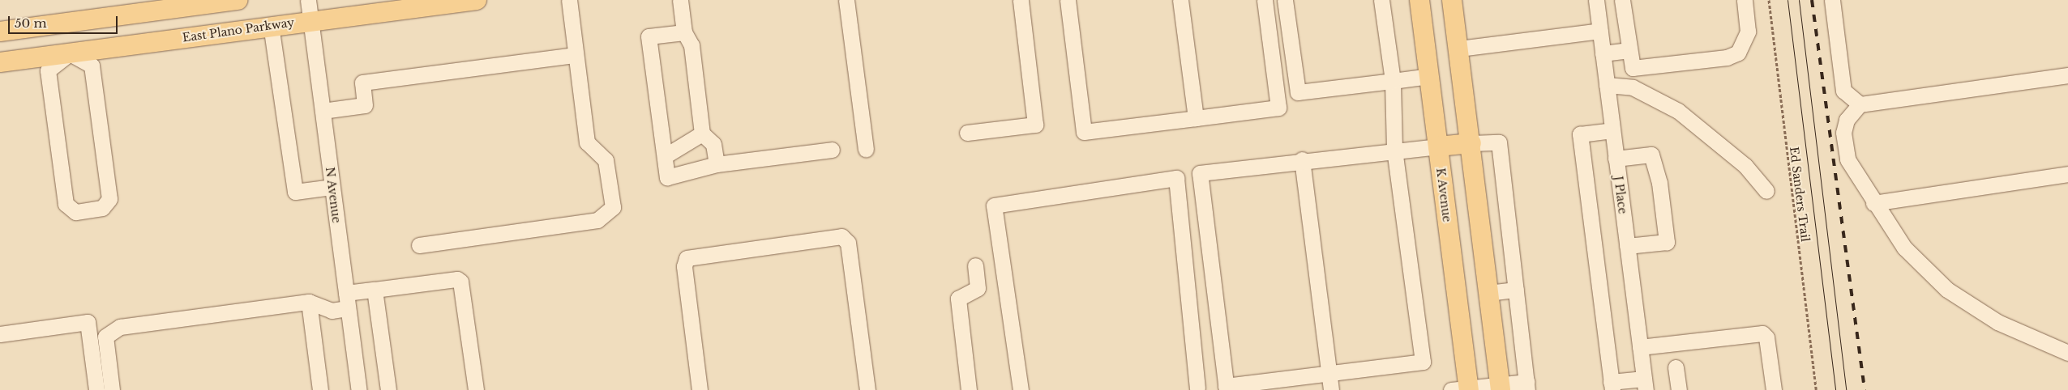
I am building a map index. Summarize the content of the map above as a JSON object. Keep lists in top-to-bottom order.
{
  "streets": {
    "main road": ["East Plano Parkway", "K Avenue"],
    "street": ["N Avenue", "J Place"],
    "path": ["Ed Sanders Trail"]
  },
  "crossings": [
    ["East Plano Parkway", "N Avenue"]
  ],
  "scale_bar": "50 m"
}
